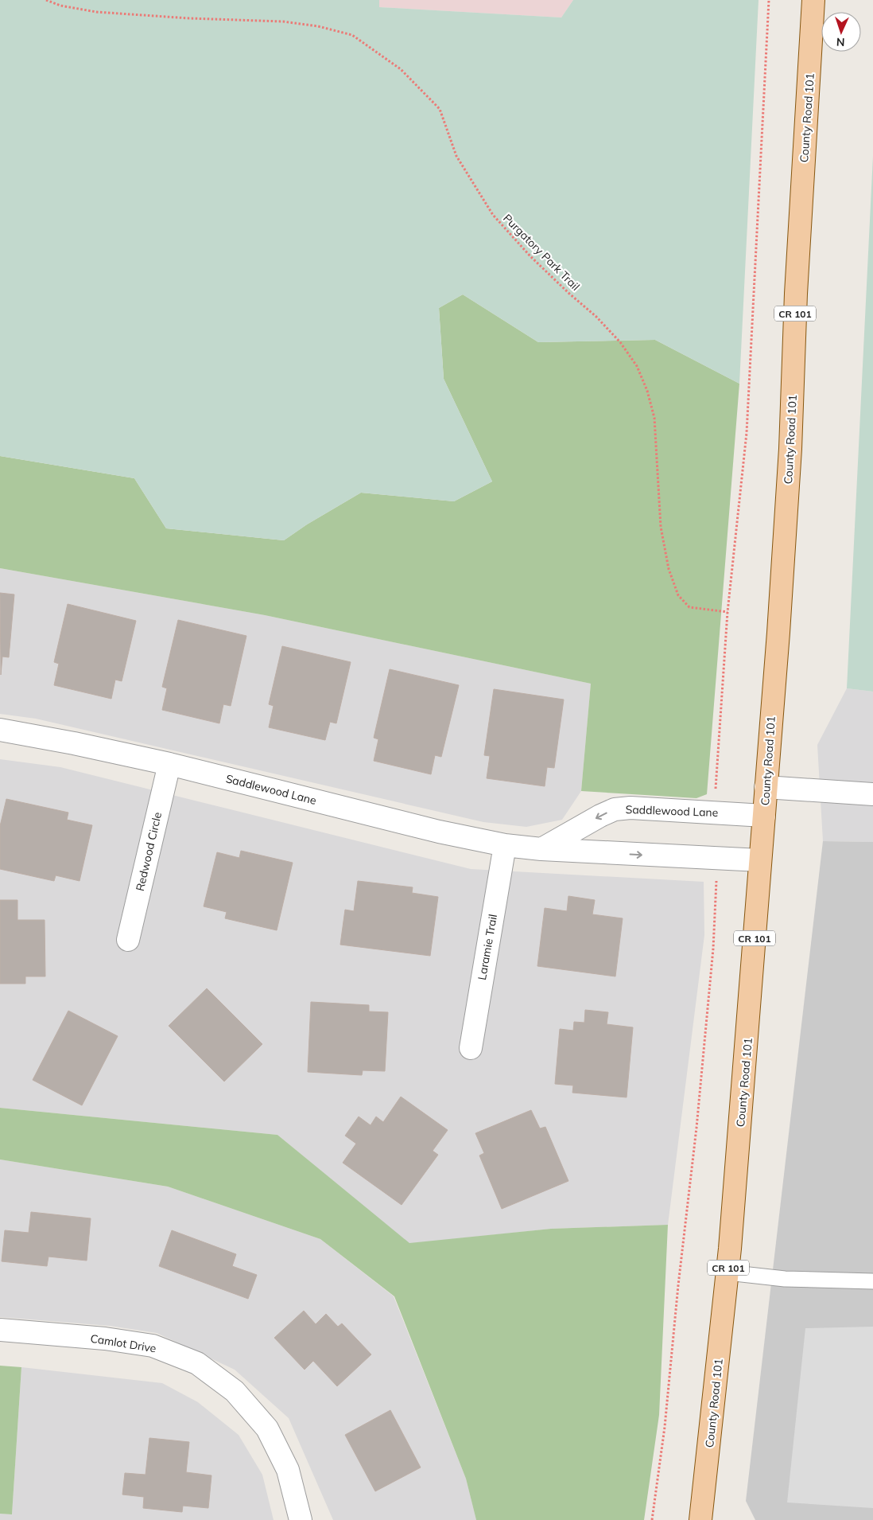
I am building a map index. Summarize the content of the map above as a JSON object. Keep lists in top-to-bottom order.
{
  "streets": {
    "main road": ["County Road 101", "CR 101"],
    "street": [
      "Saddlewood Lane",
      "Redwood Circle",
      "Laramie Trail",
      "Camlot Drive"
    ],
    "path": ["Purgatory Park Trail"]
  },
  "crossings": [
    ["County Road 101", "Saddlewood Lane"],
    ["Saddlewood Lane", "Redwood Circle"],
    ["Saddlewood Lane", "Laramie Trail"]
  ],
  "north": "bottom"
}
